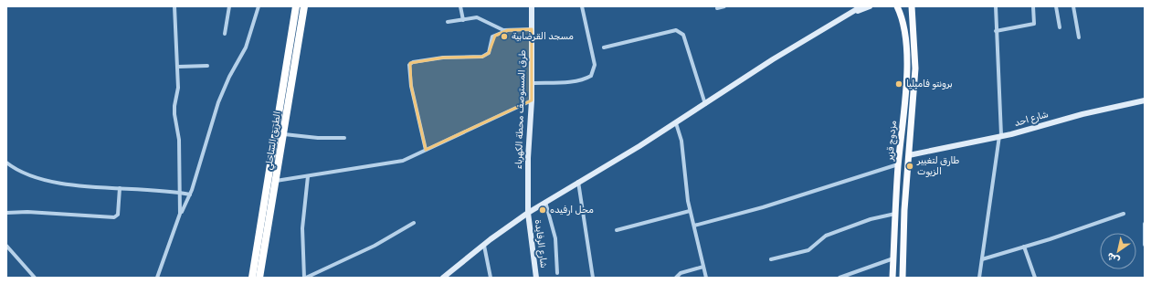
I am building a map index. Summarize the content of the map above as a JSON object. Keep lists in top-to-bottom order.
{
  "streets": {
    "highway": ["الطريق الساحلي"],
    "main road": [
      "طرق المستوصف محطة الكهرباء",
      "شارع احد",
      "مزدوج قزير",
      "شارع الرفايدة"
    ]
  },
  "crossings": [
    ["طرق المستوصف محطة الكهرباء", "شارع الرفايدة"],
    ["شارع احد", "مزدوج قزير"]
  ],
  "places": [
    "مسجد القرضابية",
    "برونتو فاميليا",
    "طارق لتغيير الزيوت",
    "محل ارفيده"
  ],
  "north": "bottom left"
}
